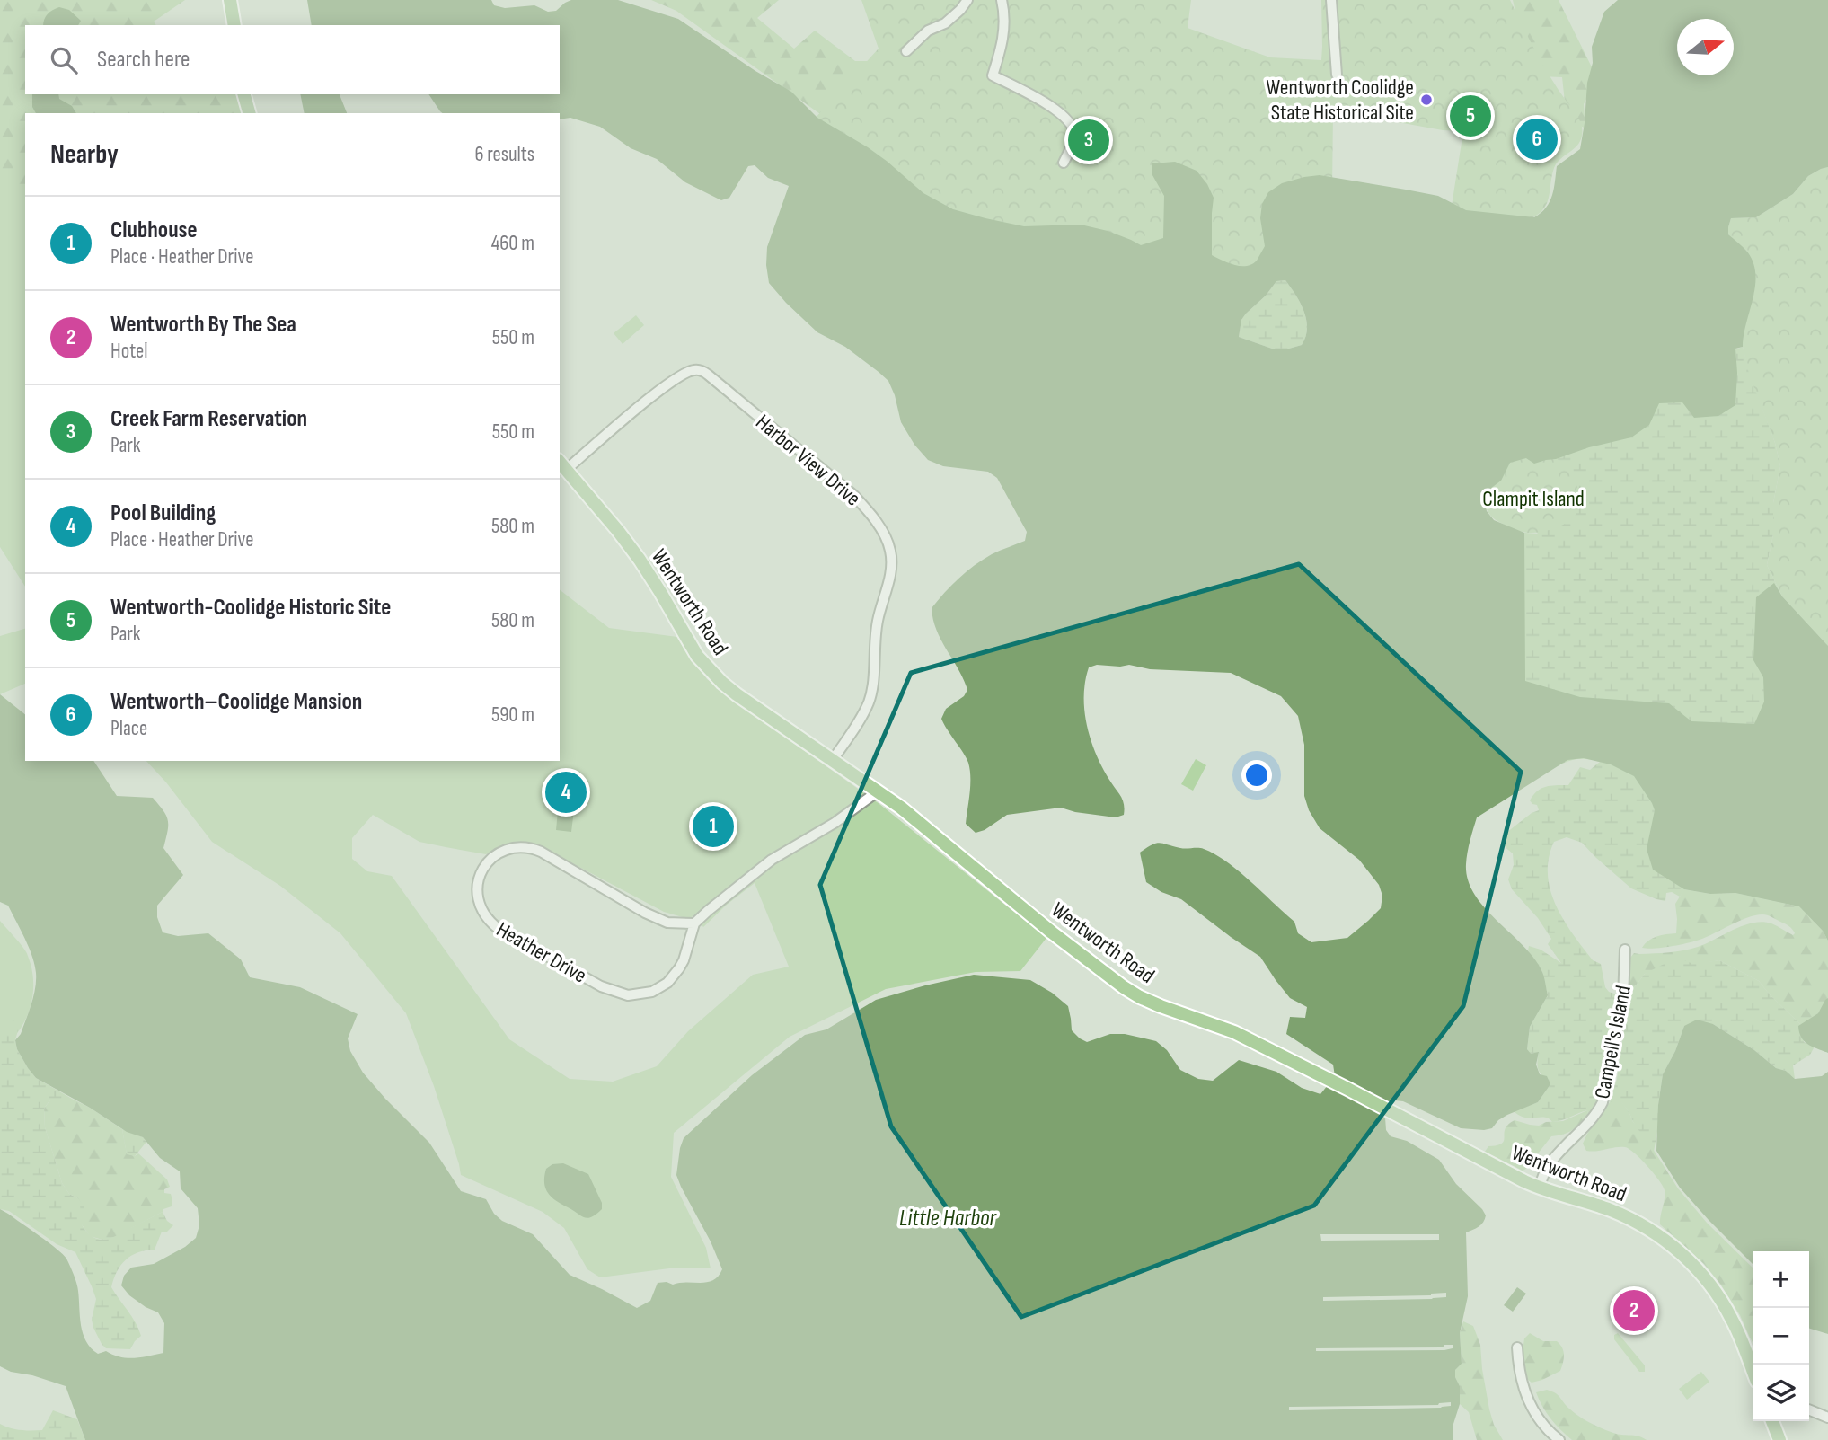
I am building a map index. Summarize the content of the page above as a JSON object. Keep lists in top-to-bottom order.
{
  "streets": {
    "main road": ["Wentworth Road"],
    "street": ["Harbor View Drive", "Heather Drive", "Campell's Island"]
  },
  "crossings": [
    ["Harbor View Drive", "Wentworth Road"],
    ["Wentworth Road", "Campell's Island"]
  ],
  "water": ["Little Harbor"],
  "parks": ["Clampit Island"],
  "places": ["Wentworth Coolidge State Historical Site"],
  "north": "right",
  "page": {
    "search": "Search here",
    "pins": [
      "5",
      "6",
      "3",
      "4",
      "1",
      "2"
    ],
    "heading": ["Nearby", "6 results"],
    "list": [
      {
        "mark": "1",
        "name": "Clubhouse",
        "note": "Place · Heather Drive",
        "value": "460 m"
      },
      {
        "mark": "2",
        "name": "Wentworth By The Sea",
        "note": "Hotel",
        "value": "550 m"
      },
      {
        "mark": "3",
        "name": "Creek Farm Reservation",
        "note": "Park",
        "value": "550 m"
      },
      {
        "mark": "4",
        "name": "Pool Building",
        "note": "Place · Heather Drive",
        "value": "580 m"
      },
      {
        "mark": "5",
        "name": "Wentworth-Coolidge Historic Site",
        "note": "Park",
        "value": "580 m"
      },
      {
        "mark": "6",
        "name": "Wentworth–Coolidge Mansion",
        "note": "Place",
        "value": "590 m"
      }
    ],
    "map_buttons": ["+", "−"]
  }
}
